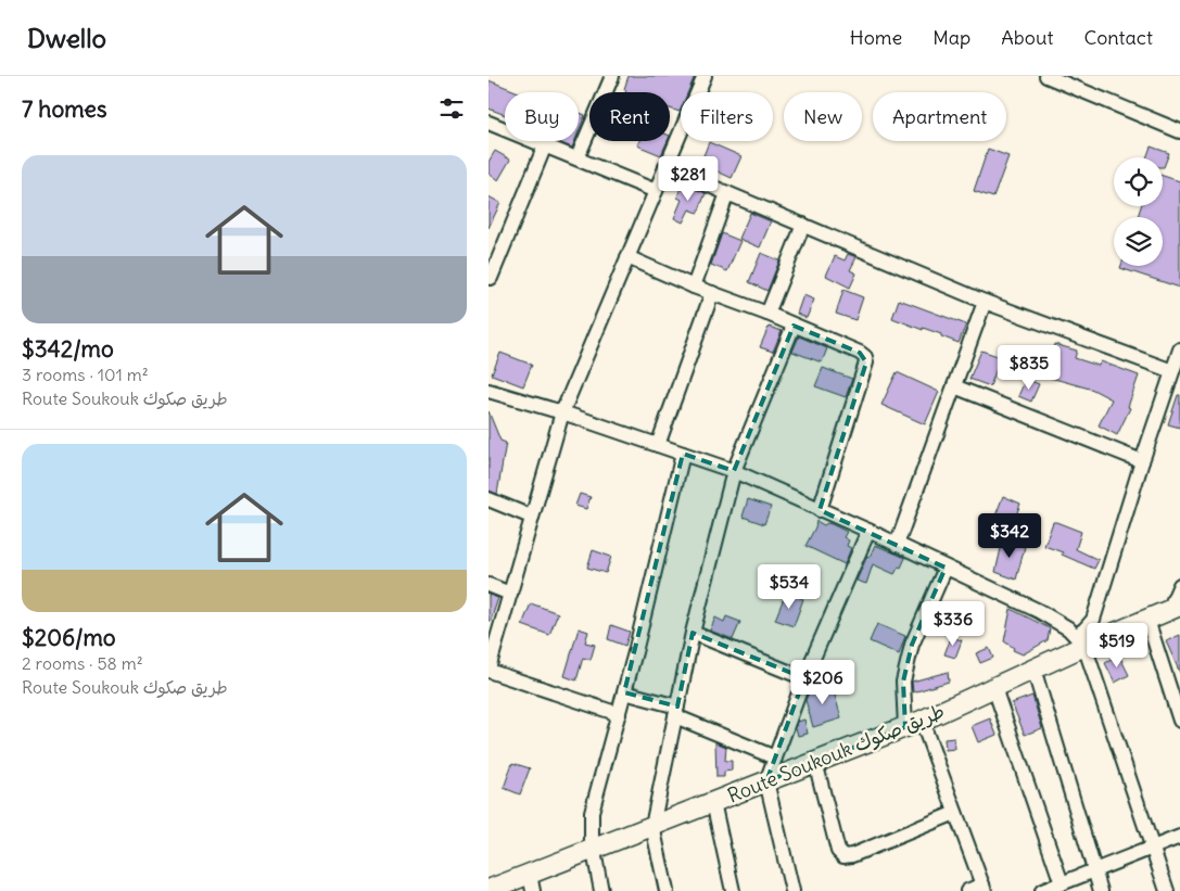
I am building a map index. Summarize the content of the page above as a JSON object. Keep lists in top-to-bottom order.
{
  "streets": {
    "street": ["Route Soukouk طريق صكوك"]
  },
  "page": {
    "header": "Dwello",
    "nav": [
      "Home",
      "Map",
      "About",
      "Contact"
    ],
    "heading": "7 homes",
    "chip": [
      "Buy",
      "Rent",
      "Filters",
      "New",
      "Apartment"
    ],
    "list": [
      {
        "name": "$342/mo",
        "note": "3 rooms · 101 m² · Route Soukouk طريق صكوك"
      },
      {
        "name": "$206/mo",
        "note": "2 rooms · 58 m² · Route Soukouk طريق صكوك"
      }
    ],
    "price": [
      "$281",
      "$835",
      "$342",
      "$534",
      "$336",
      "$519",
      "$206"
    ]
  }
}
